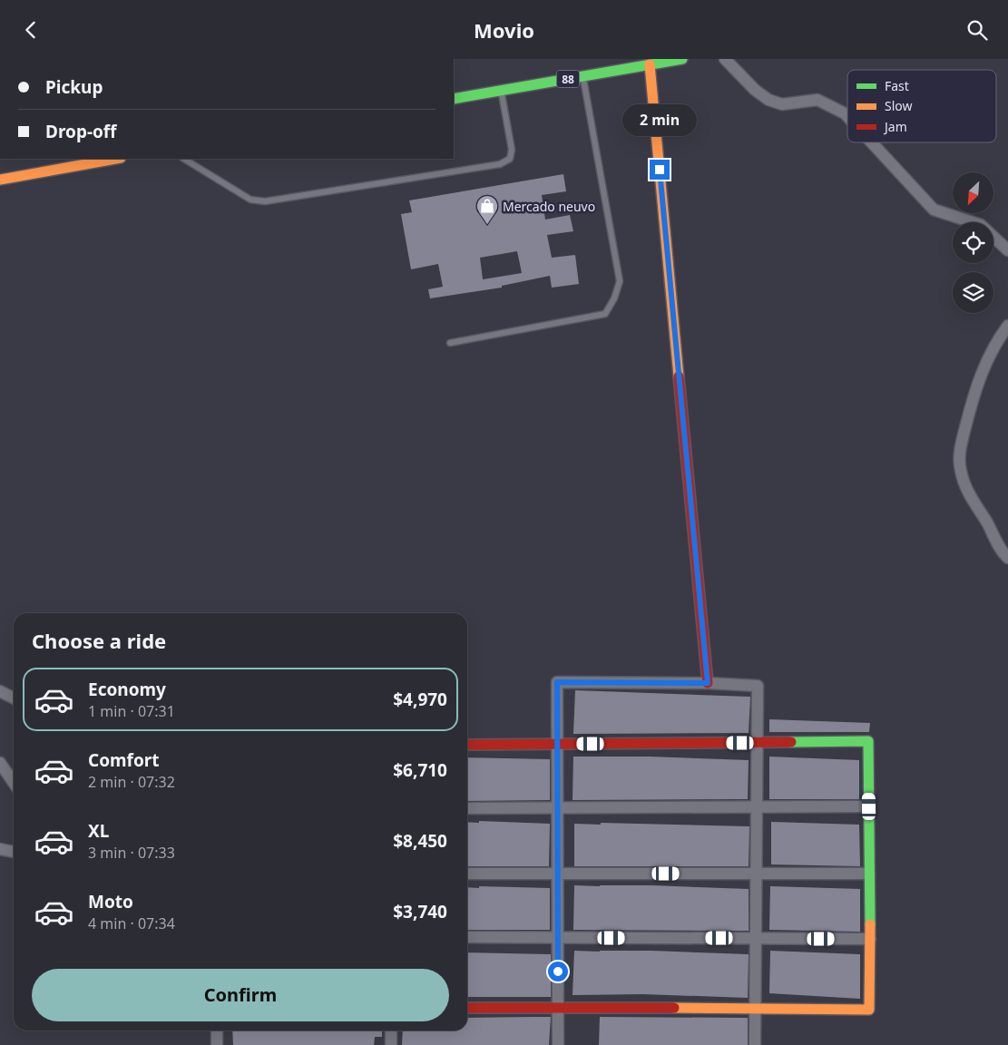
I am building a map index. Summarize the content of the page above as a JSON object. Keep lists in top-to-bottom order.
{
  "streets": {
    "main road": ["88"]
  },
  "places": {
    "shop": ["Mercado neuvo"]
  },
  "legend": ["Fast", "Slow", "Jam"],
  "north": "bottom left",
  "page": {
    "header": "Movio",
    "banner": ["Pickup", "Drop-off"],
    "bubble": "2 min",
    "heading": "Choose a ride",
    "list": [
      {
        "name": "Economy",
        "note": "1 min · 07:31",
        "value": "$4,970"
      },
      {
        "name": "Comfort",
        "note": "2 min · 07:32",
        "value": "$6,710"
      },
      {
        "name": "XL",
        "note": "3 min · 07:33",
        "value": "$8,450"
      },
      {
        "name": "Moto",
        "note": "4 min · 07:34",
        "value": "$3,740"
      }
    ],
    "buttons": "Confirm"
  }
}
